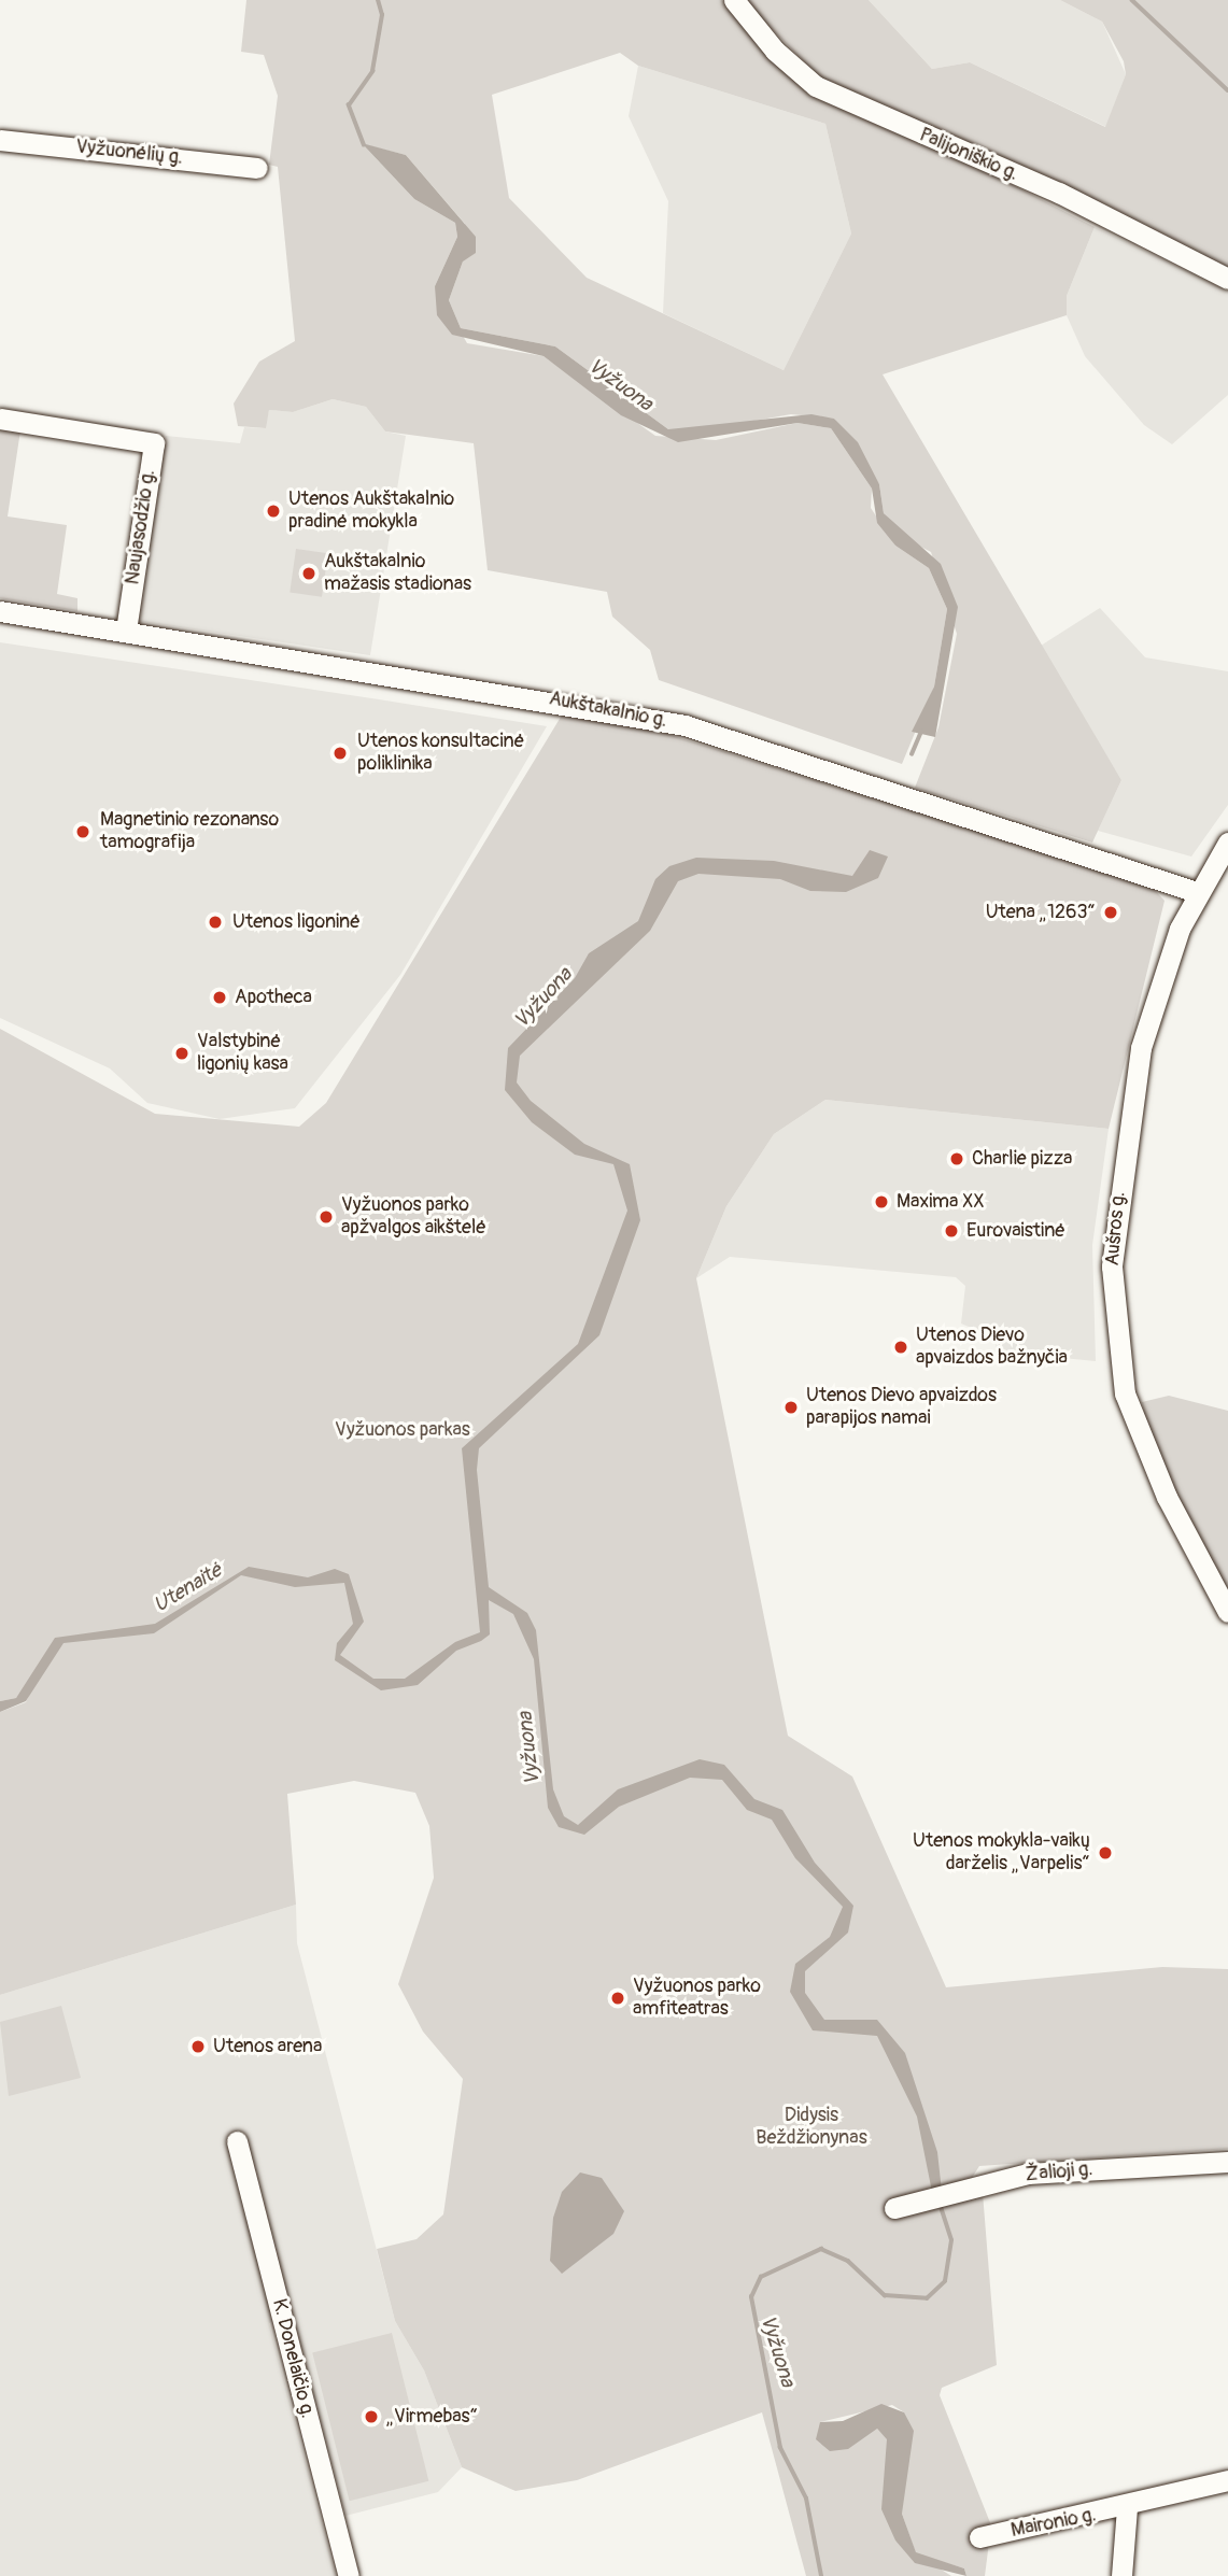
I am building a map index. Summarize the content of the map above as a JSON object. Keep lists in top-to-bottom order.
{
  "streets": {
    "street": [
      "Vyžuonėlių g.",
      "Palijoniškio g.",
      "Naujasodžio g.",
      "Aukštakalnio g.",
      "Aušros g.",
      "Žalioji g.",
      "K. Donelaičio g.",
      "Maironio g."
    ]
  },
  "crossings": [
    ["Naujasodžio g.", "Aukštakalnio g."],
    ["Aukštakalnio g.", "Aušros g."]
  ],
  "water": ["Vyžuona", "Utenaitė"],
  "parks": ["Vyžuonos parkas", "Didysis Beždžionynas"],
  "places": [
    "Utenos Aukštakalnio pradinė mokykla",
    "Aukštakalnio mažasis stadionas",
    "Utenos konsultacinė poliklinika",
    "Magnetinio rezonanso tamografija",
    "Utena „1263“",
    "Utenos ligoninė",
    "Apotheca",
    "Valstybinė ligonių kasa",
    "Charlie pizza",
    "Maxima XX",
    "Vyžuonos parko apžvalgos aikštelė",
    "Eurovaistinė",
    "Utenos Dievo apvaizdos bažnyčia",
    "Utenos Dievo apvaizdos parapijos namai",
    "Utenos mokykla-vaikų darželis „Varpelis“",
    "Vyžuonos parko amfiteatras",
    "Utenos arena",
    "„Virmebas“"
  ]
}
